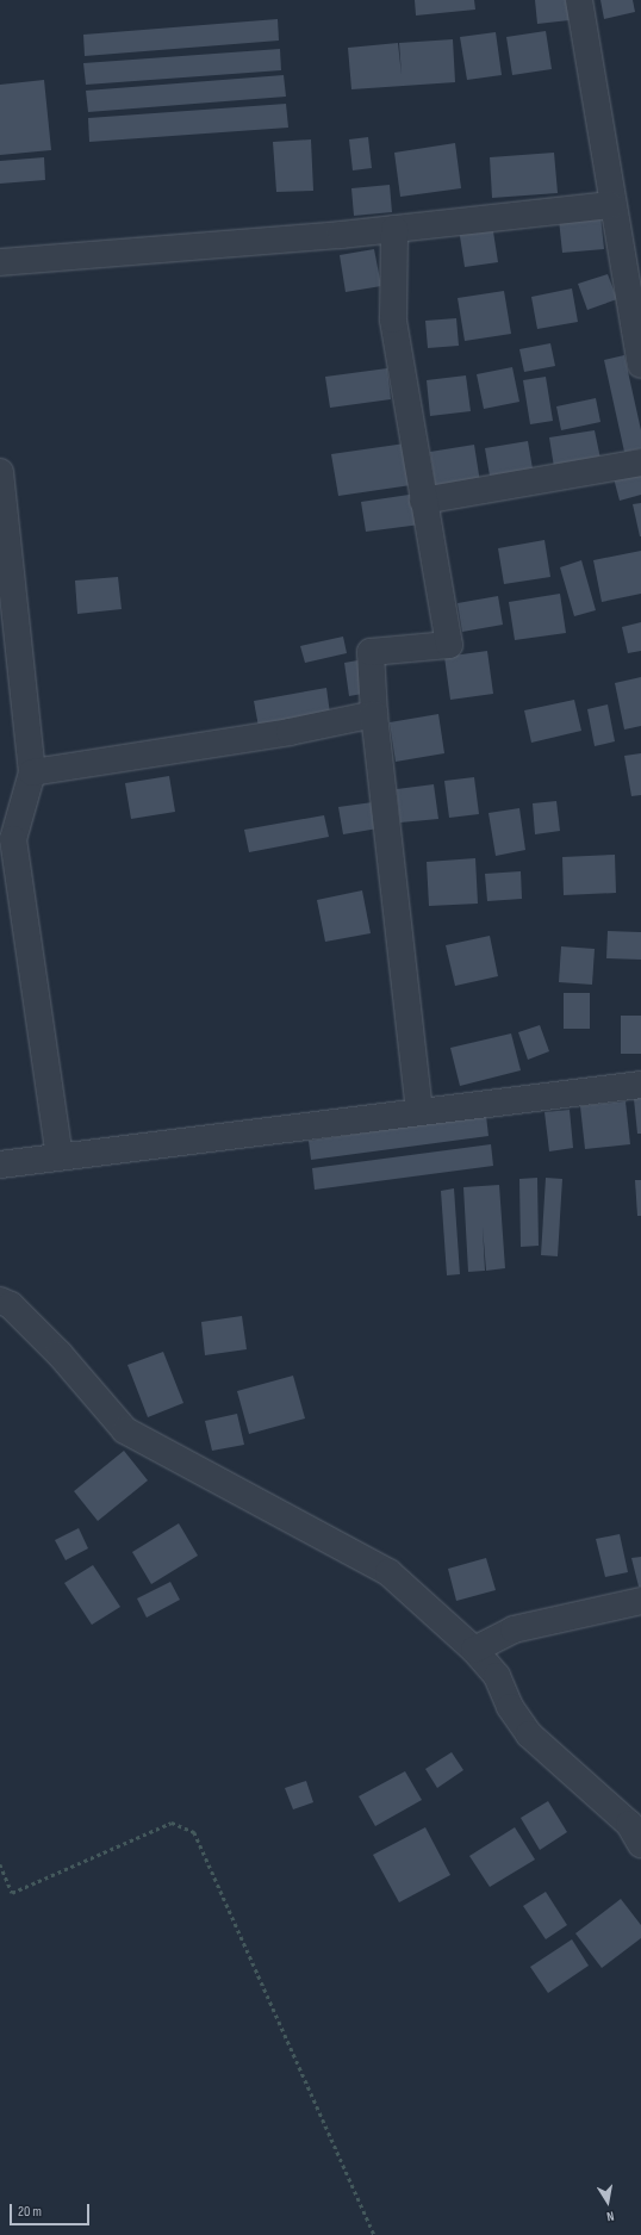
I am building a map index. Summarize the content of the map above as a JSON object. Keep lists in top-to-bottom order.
{
  "scale_bar": "20 m",
  "north": "bottom"
}
